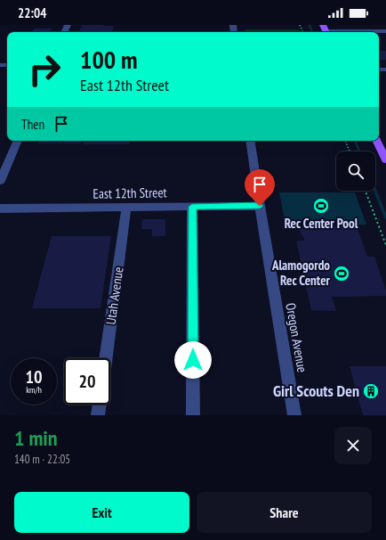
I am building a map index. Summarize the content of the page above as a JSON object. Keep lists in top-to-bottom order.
{
  "streets": {
    "street": ["East 12th Street", "Utah Avenue", "Oregon Avenue"]
  },
  "crossings": [
    ["East 12th Street", "Utah Avenue"],
    ["East 12th Street", "Oregon Avenue"]
  ],
  "places": {
    "sports": ["Rec Center Pool", "Alamogordo Rec Center"],
    "building": ["Girl Scouts Den"]
  },
  "page": {
    "status": "22:04",
    "turn": ["100 m", "East 12th Street"],
    "then": "Then",
    "speed": "10 km/h",
    "limit": "20",
    "heading": ["1 min", "140 m · 22:05"],
    "buttons": ["Exit", "Share"]
  }
}
